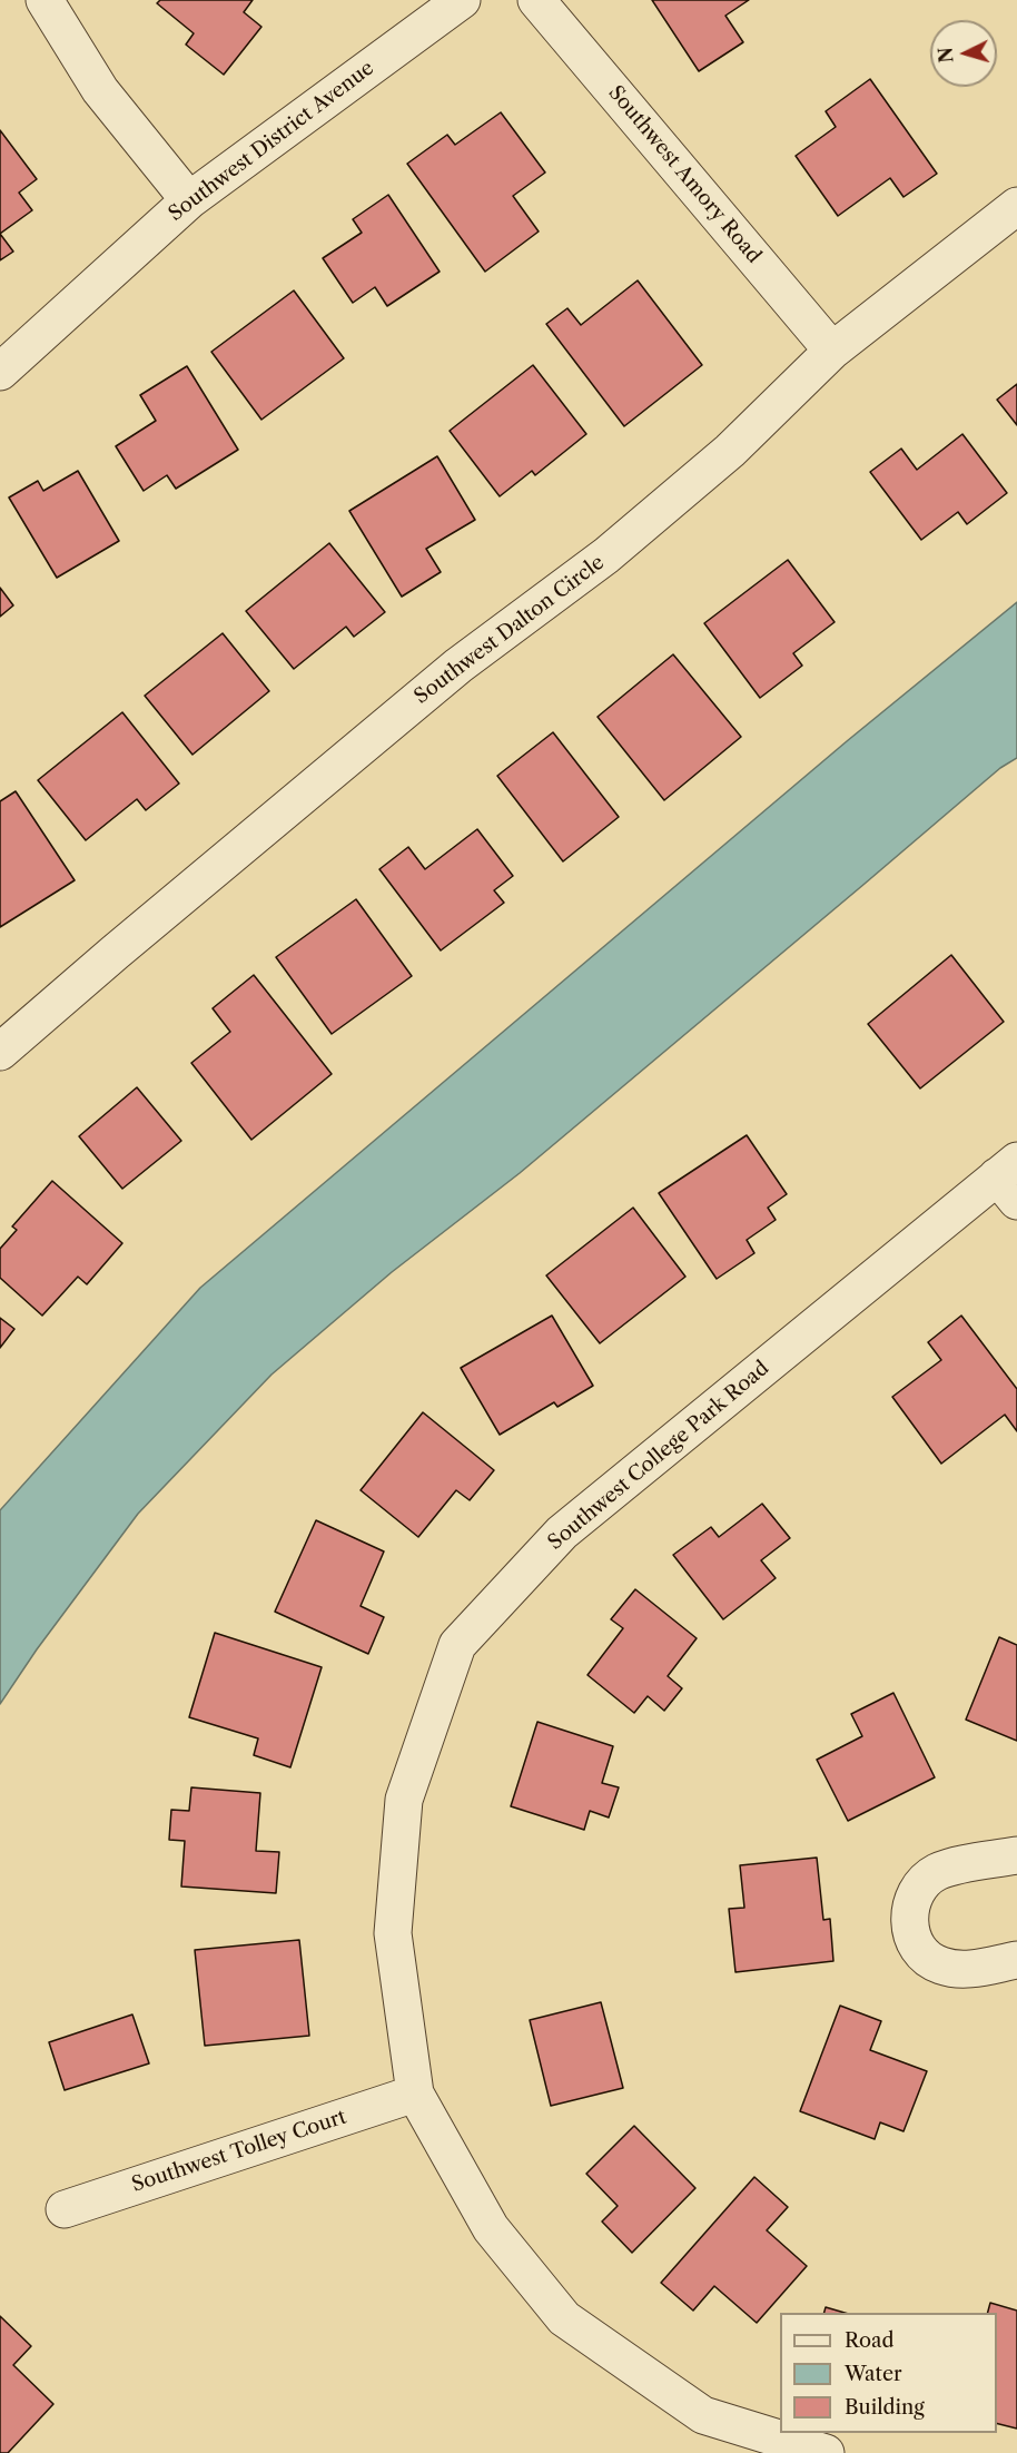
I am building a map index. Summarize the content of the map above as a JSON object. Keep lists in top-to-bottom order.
{
  "streets": {
    "street": [
      "Southwest District Avenue",
      "Southwest Amory Road",
      "Southwest Dalton Circle",
      "Southwest College Park Road",
      "Southwest Tolley Court"
    ]
  },
  "crossings": [
    ["Southwest Amory Road", "Southwest Dalton Circle"],
    ["Southwest College Park Road", "Southwest Tolley Court"]
  ],
  "legend": ["Road", "Water", "Building"],
  "north": "left"
}
